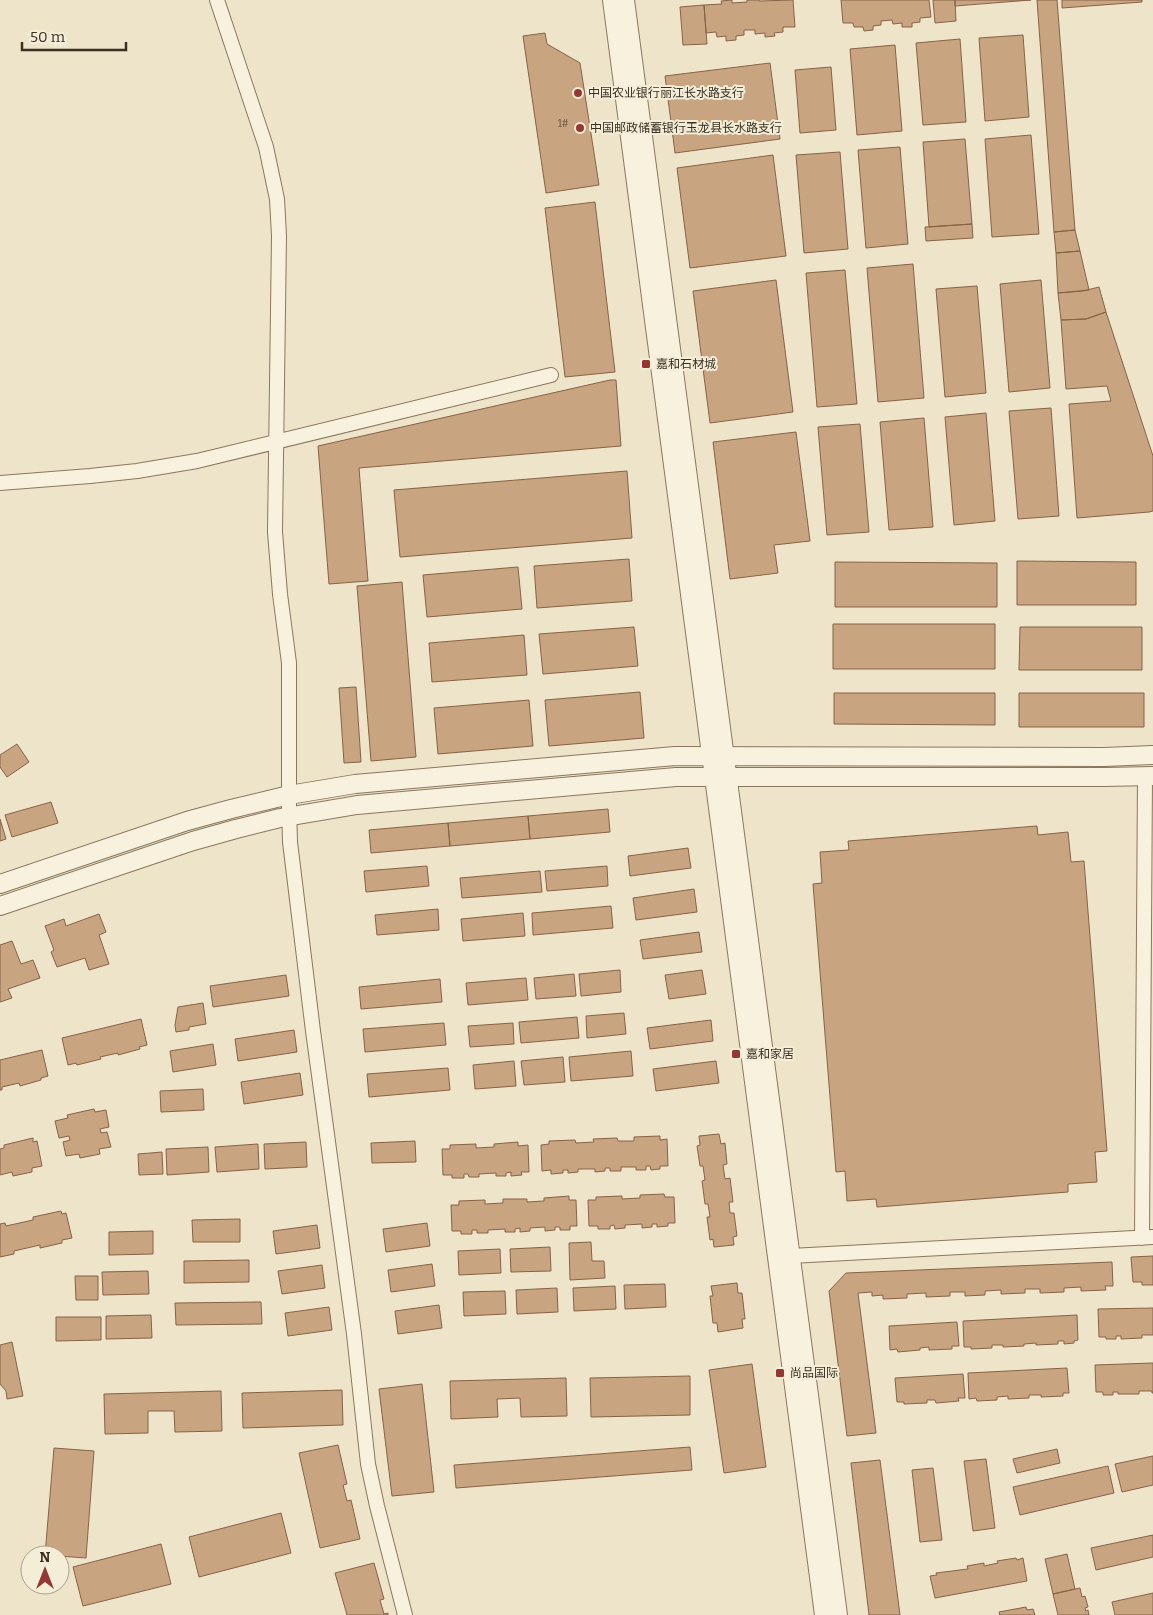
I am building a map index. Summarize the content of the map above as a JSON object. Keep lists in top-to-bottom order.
{
  "places": {
    "other": ["中国农业银行丽江长水路支行", "中国邮政储蓄银行玉龙县长水路支行"],
    "transit": ["嘉和石材城", "嘉和家居", "尚品国际"]
  },
  "house_numbers": ["1#"],
  "scale_bar": "50 m",
  "north": "top"
}
